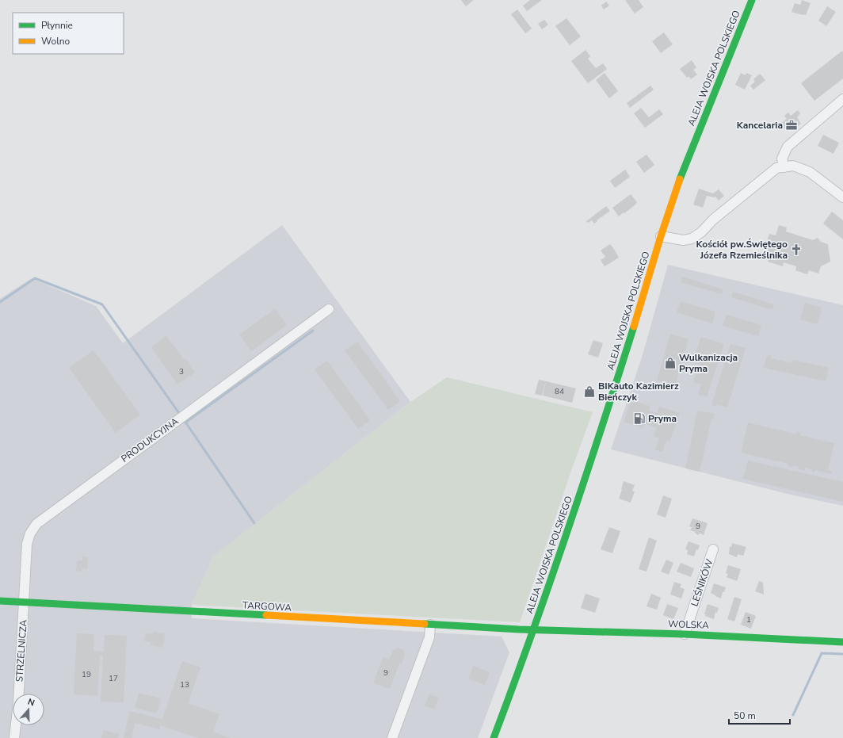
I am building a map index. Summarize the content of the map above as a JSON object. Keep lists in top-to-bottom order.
{
  "streets": {
    "street": [
      "ALEJA WOJSKA POLSKIEGO",
      "PRODUKCYJNA",
      "LEŚNIKÓW",
      "TARGOWA",
      "WOLSKA",
      "STRZELNICZA"
    ]
  },
  "crossings": [
    ["ALEJA WOJSKA POLSKIEGO", "TARGOWA"],
    ["ALEJA WOJSKA POLSKIEGO", "WOLSKA"],
    ["PRODUKCYJNA", "TARGOWA"],
    ["PRODUKCYJNA", "STRZELNICZA"],
    ["LEŚNIKÓW", "WOLSKA"],
    ["TARGOWA", "WOLSKA"],
    ["TARGOWA", "STRZELNICZA"]
  ],
  "places": {
    "office": ["Kancelaria"],
    "church": ["Kościół pw.Świętego Józefa Rzemieślnika"],
    "shop": ["Wulkanizacja Pryma", "BIKauto Kazimierz Bieńczyk"],
    "fuel station": ["Pryma"]
  },
  "house_numbers": [
    "3",
    "84",
    "9",
    "1",
    "9",
    "19",
    "17",
    "13"
  ],
  "legend": ["Płynnie", "Wolno"],
  "scale_bar": "50 m",
  "north": "top"
}
